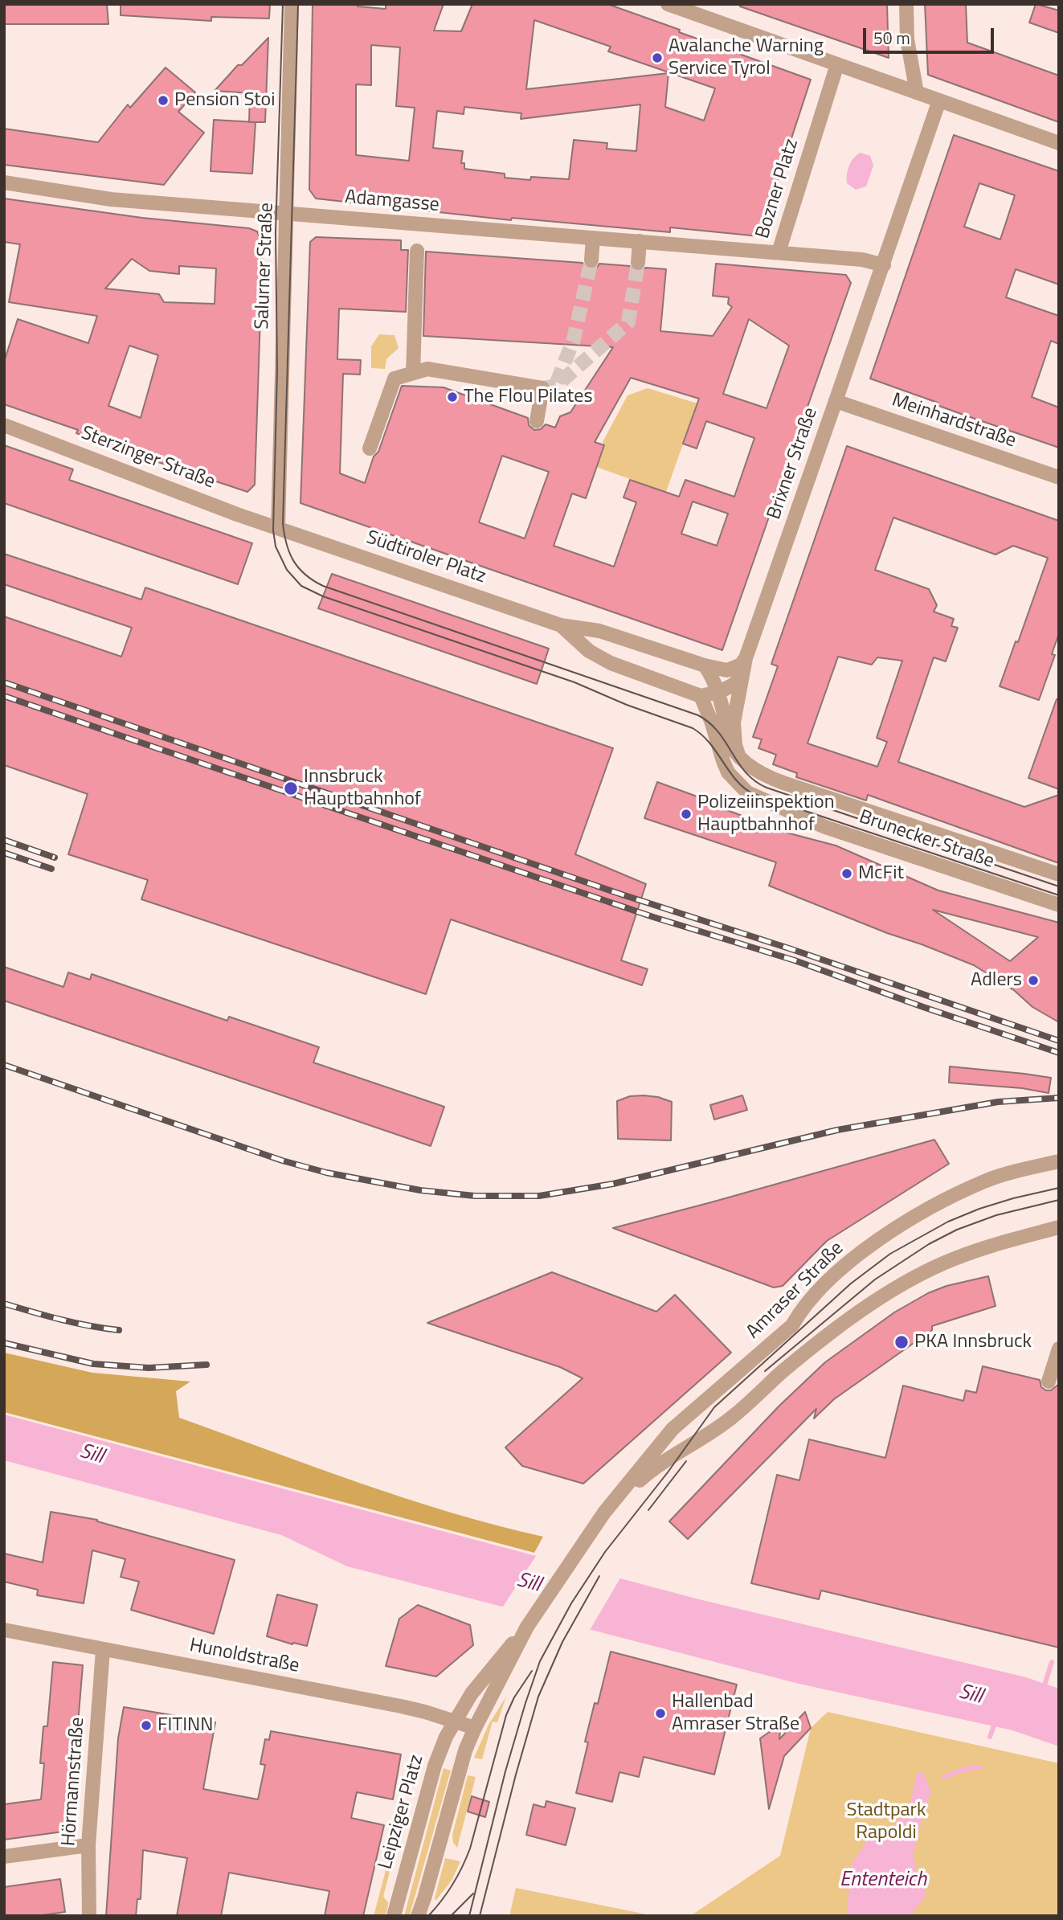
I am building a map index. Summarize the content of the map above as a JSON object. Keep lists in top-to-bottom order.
{
  "streets": {
    "street": [
      "Bozner Platz",
      "Adamgasse",
      "Salurner Straße",
      "Meinhardstraße",
      "Sterzinger Straße",
      "Brixner Straße",
      "Südtiroler Platz",
      "Brunecker Straße",
      "Amraser Straße",
      "Hunoldstraße",
      "Hörmannstraße",
      "Leipziger Platz"
    ]
  },
  "crossings": [
    ["Bozner Platz", "Adamgasse"],
    ["Bozner Platz", "Brixner Straße"],
    ["Adamgasse", "Salurner Straße"],
    ["Salurner Straße", "Sterzinger Straße"],
    ["Salurner Straße", "Südtiroler Platz"],
    ["Meinhardstraße", "Brixner Straße"],
    ["Sterzinger Straße", "Südtiroler Platz"],
    ["Brixner Straße", "Südtiroler Platz"],
    ["Südtiroler Platz", "Brunecker Straße"],
    ["Amraser Straße", "Hunoldstraße"],
    ["Amraser Straße", "Leipziger Platz"],
    ["Hunoldstraße", "Hörmannstraße"],
    ["Hunoldstraße", "Leipziger Platz"]
  ],
  "water": ["Sill", "Ententeich"],
  "parks": ["Stadtpark Rapoldi"],
  "places": [
    "Avalanche Warning Service Tyrol",
    "Pension Stoi",
    "The Flou Pilates",
    "Innsbruck Hauptbahnhof",
    "Polizeiinspektion Hauptbahnhof",
    "McFit",
    "Adlers",
    "PKA Innsbruck",
    "Hallenbad Amraser Straße",
    "FITINN"
  ],
  "scale_bar": "50 m"
}
